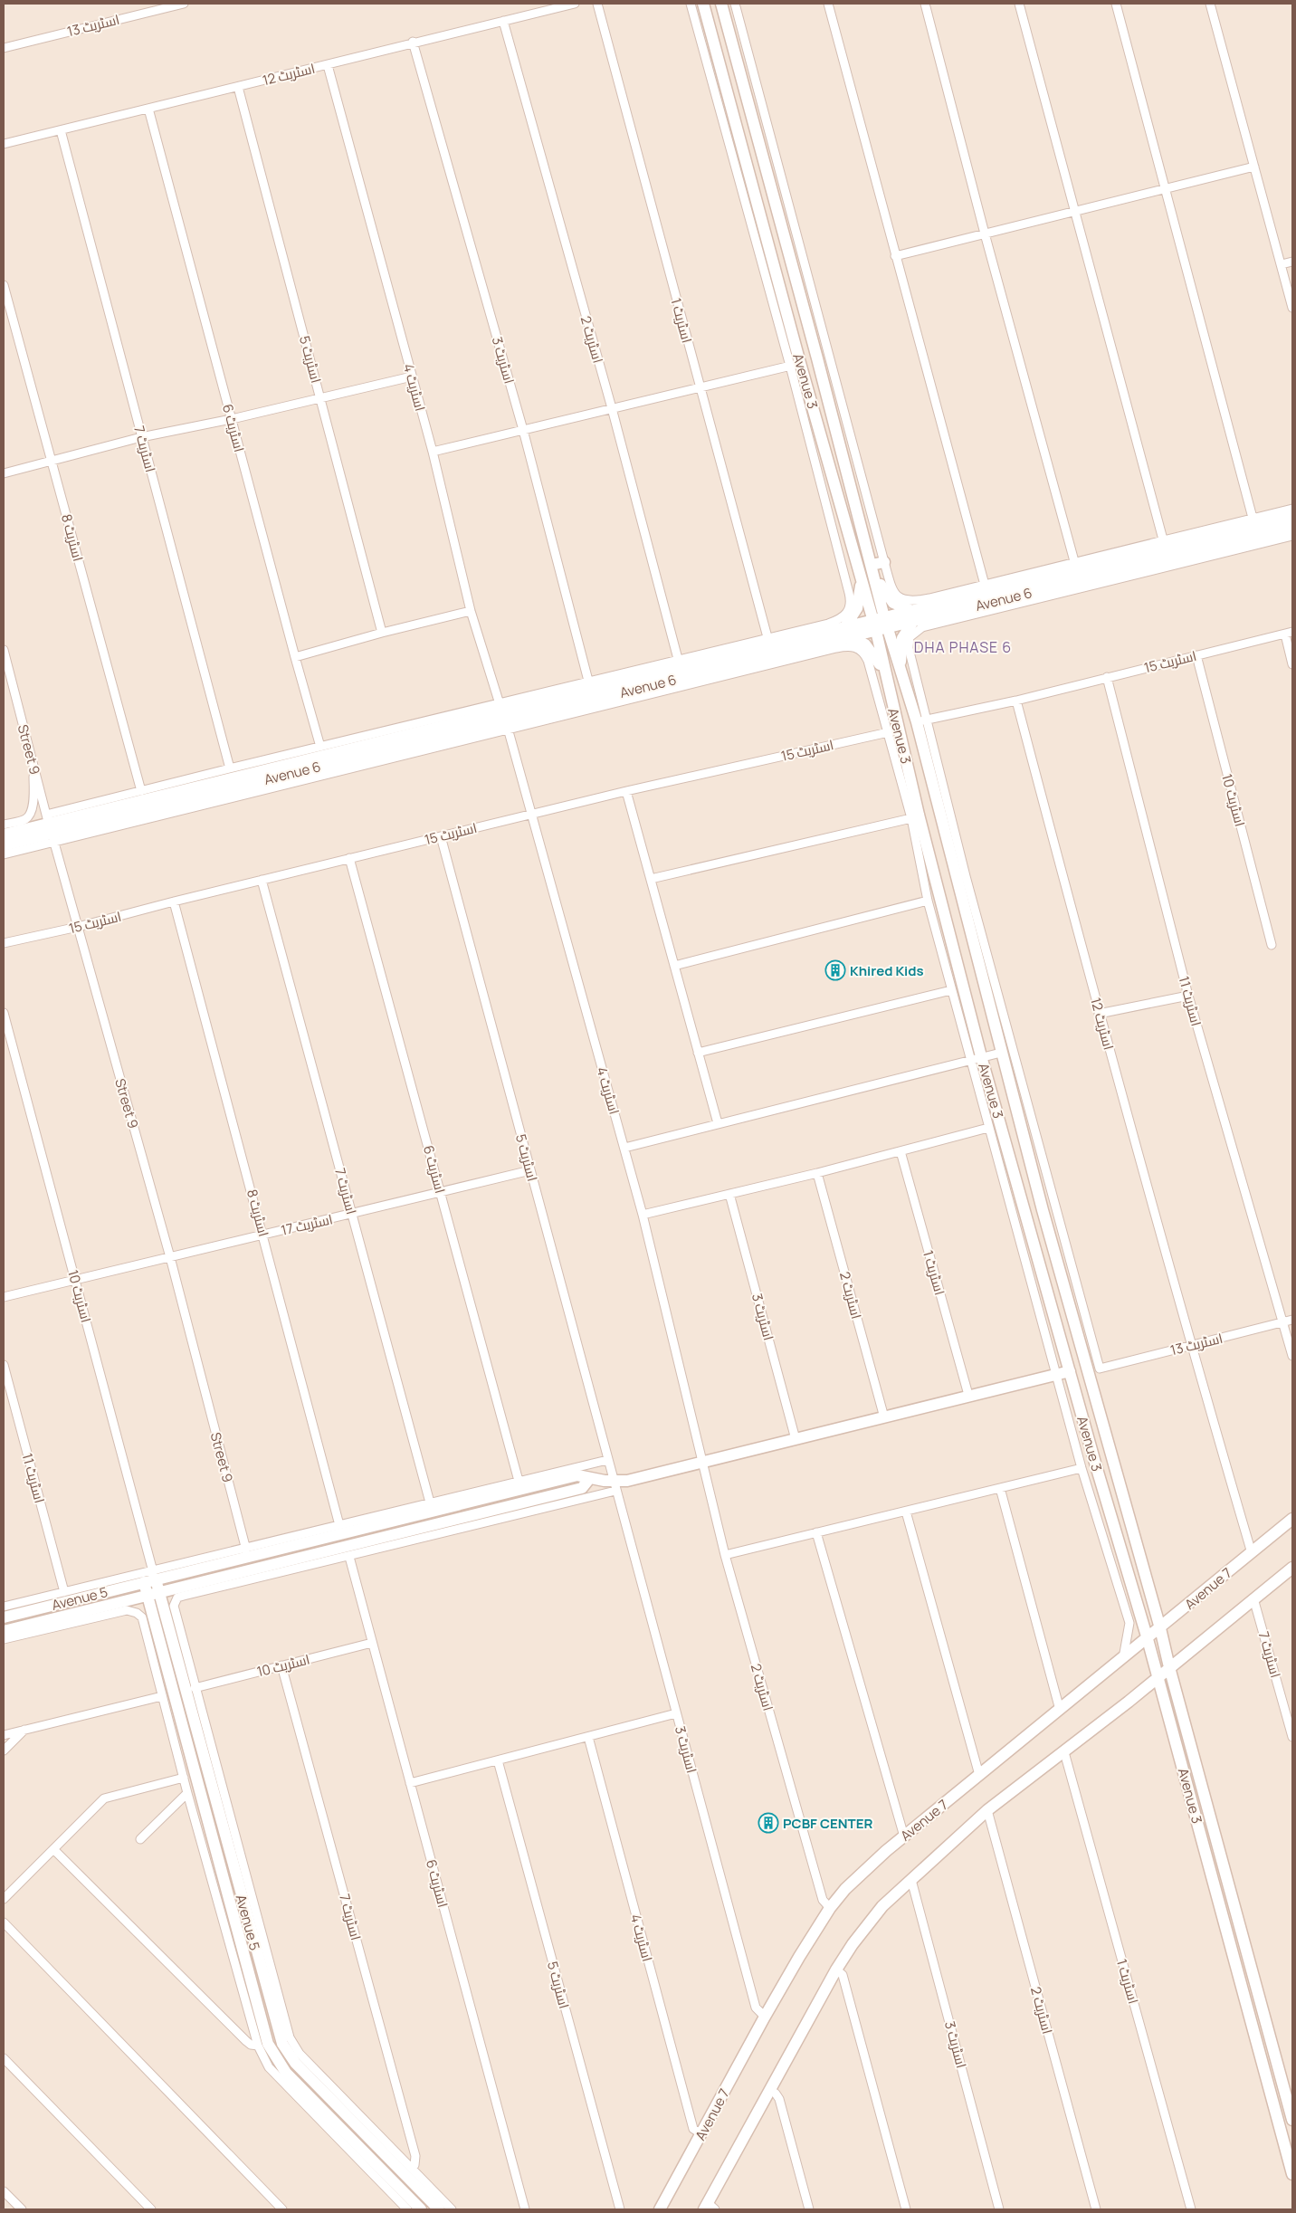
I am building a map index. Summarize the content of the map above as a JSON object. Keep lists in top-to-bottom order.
{
  "streets": {
    "main road": [
      "Avenue 3",
      "Avenue 6",
      "Avenue 7",
      "Avenue 5"
    ],
    "street": [
      "اسٹریٹ 13",
      "اسٹریٹ 12",
      "اسٹریٹ 1",
      "اسٹریٹ 2",
      "اسٹریٹ 5",
      "اسٹریٹ 3",
      "اسٹریٹ 4",
      "اسٹریٹ 6",
      "اسٹریٹ 7",
      "اسٹریٹ 8",
      "اسٹریٹ 15",
      "Street 9",
      "اسٹریٹ 10",
      "اسٹریٹ 11",
      "اسٹریٹ 17"
    ]
  },
  "crossings": [
    ["اسٹریٹ 13", "اسٹریٹ 12"],
    ["اسٹریٹ 13", "Avenue 3"],
    ["اسٹریٹ 13", "اسٹریٹ 15"],
    ["اسٹریٹ 13", "اسٹریٹ 11"],
    ["اسٹریٹ 12", "اسٹریٹ 2"],
    ["اسٹریٹ 12", "اسٹریٹ 5"],
    ["اسٹریٹ 12", "اسٹریٹ 3"],
    ["اسٹریٹ 12", "اسٹریٹ 4"],
    ["اسٹریٹ 12", "اسٹریٹ 6"],
    ["اسٹریٹ 12", "اسٹریٹ 7"],
    ["اسٹریٹ 12", "اسٹریٹ 15"],
    ["اسٹریٹ 12", "Avenue 7"],
    ["اسٹریٹ 1", "Avenue 5"],
    ["اسٹریٹ 2", "اسٹریٹ 4"],
    ["اسٹریٹ 2", "Avenue 7"],
    ["اسٹریٹ 2", "Avenue 5"],
    ["اسٹریٹ 5", "اسٹریٹ 3"],
    ["اسٹریٹ 5", "اسٹریٹ 15"],
    ["اسٹریٹ 5", "اسٹریٹ 17"],
    ["اسٹریٹ 5", "Avenue 5"],
    ["اسٹریٹ 3", "Avenue 7"],
    ["اسٹریٹ 3", "Avenue 5"],
    ["Avenue 3", "Avenue 6"],
    ["Avenue 3", "اسٹریٹ 15"],
    ["Avenue 3", "Avenue 7"],
    ["Avenue 3", "Avenue 5"],
    ["اسٹریٹ 4", "Avenue 6"],
    ["اسٹریٹ 4", "اسٹریٹ 15"],
    ["اسٹریٹ 4", "Avenue 7"],
    ["اسٹریٹ 4", "Avenue 5"],
    ["اسٹریٹ 6", "اسٹریٹ 15"],
    ["اسٹریٹ 6", "اسٹریٹ 10"],
    ["اسٹریٹ 6", "اسٹریٹ 17"],
    ["اسٹریٹ 7", "اسٹریٹ 15"],
    ["اسٹریٹ 7", "اسٹریٹ 10"],
    ["اسٹریٹ 7", "اسٹریٹ 17"],
    ["اسٹریٹ 8", "اسٹریٹ 15"],
    ["اسٹریٹ 8", "اسٹریٹ 17"],
    ["Avenue 6", "Street 9"],
    ["اسٹریٹ 15", "Street 9"],
    ["اسٹریٹ 15", "اسٹریٹ 10"],
    ["اسٹریٹ 15", "اسٹریٹ 11"],
    ["Street 9", "اسٹریٹ 17"],
    ["Street 9", "Avenue 5"],
    ["اسٹریٹ 10", "اسٹریٹ 17"],
    ["اسٹریٹ 10", "Avenue 5"]
  ],
  "districts": ["DHA PHASE 6"],
  "places": {
    "building": ["Khired Kids", "PCBF CENTER"]
  }
}
